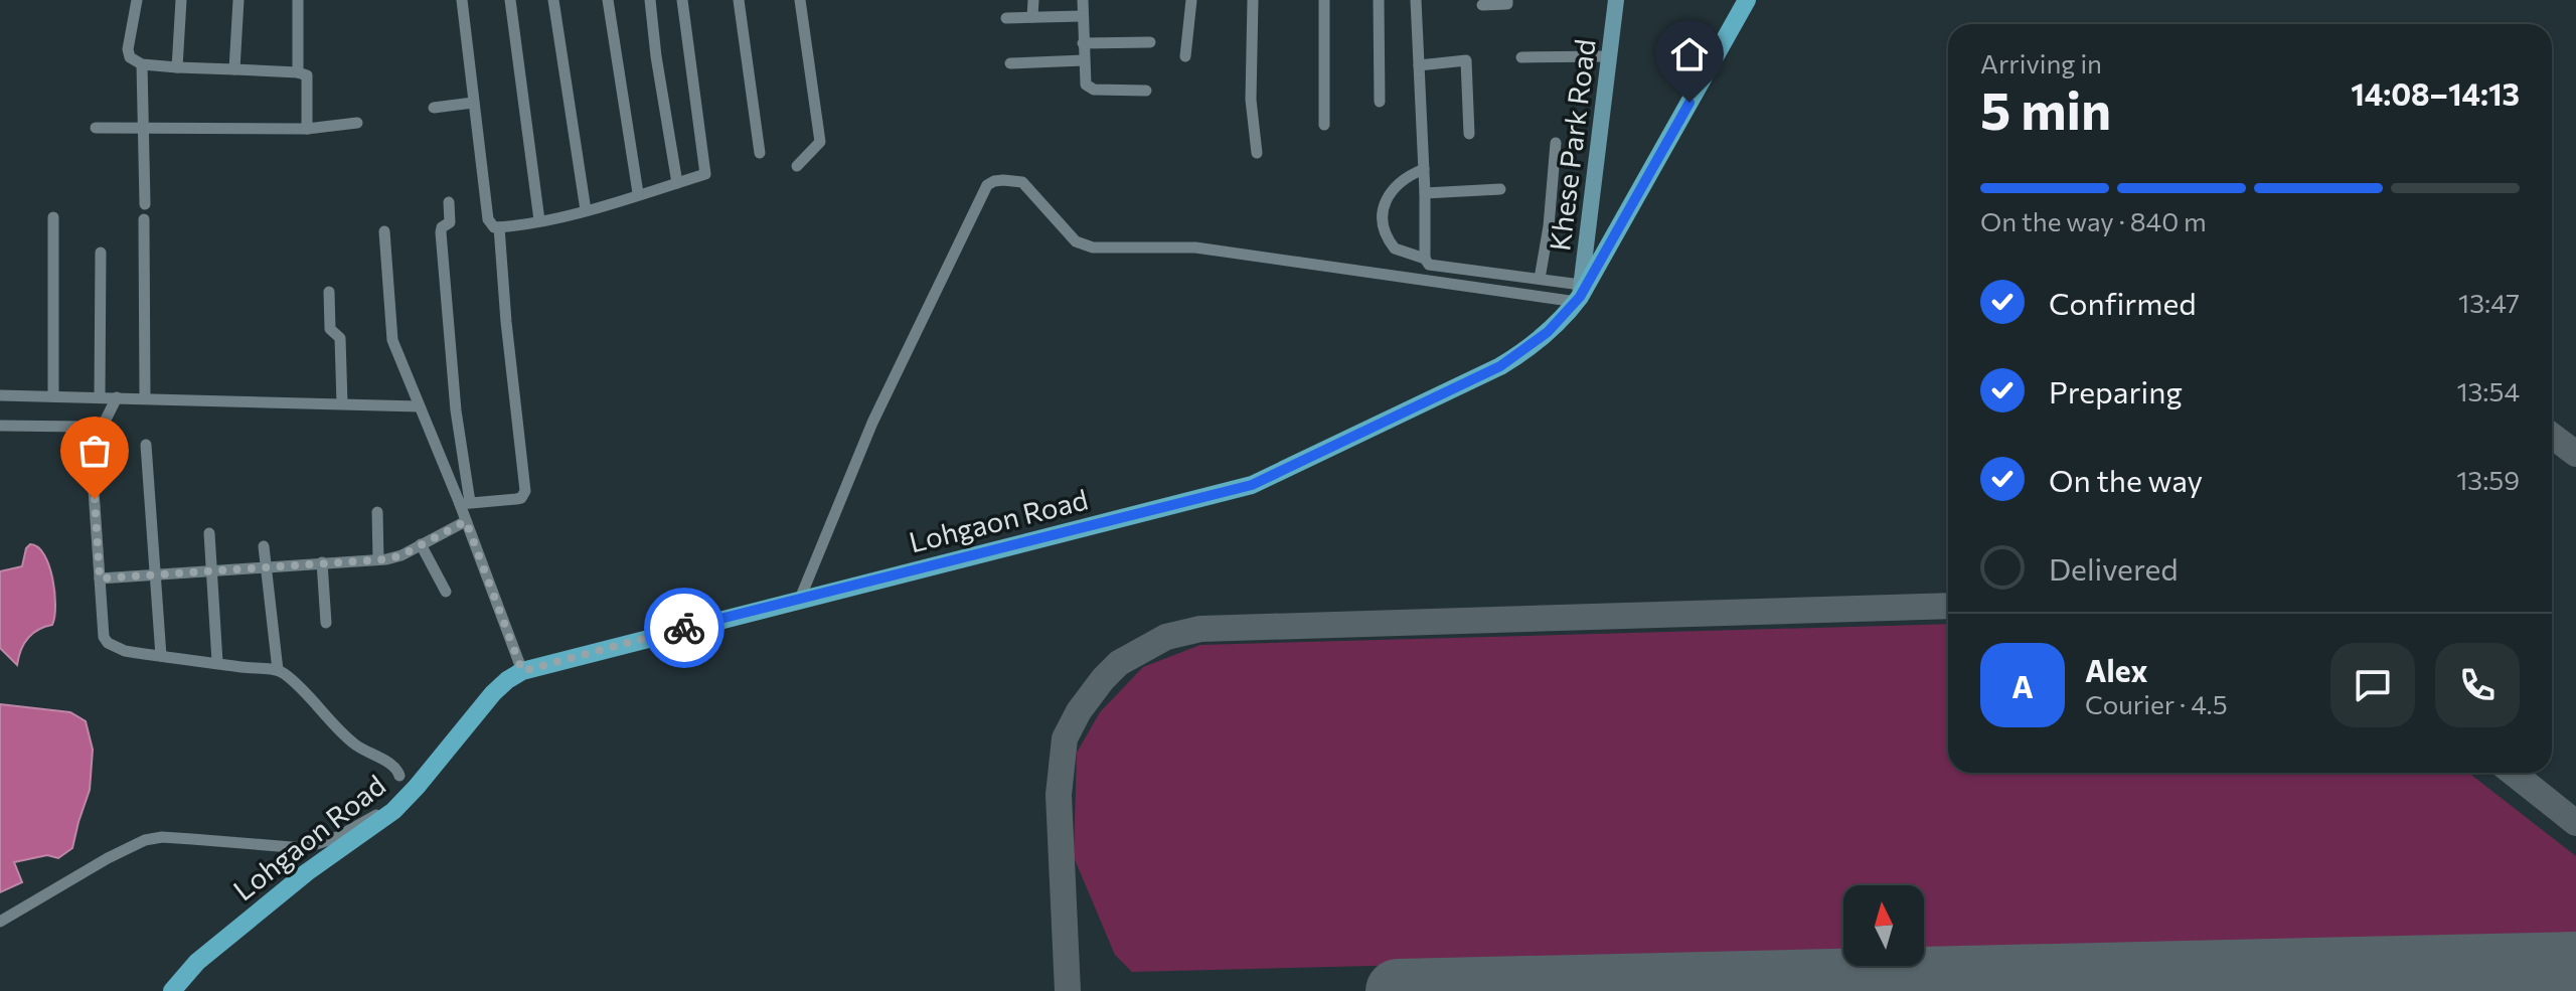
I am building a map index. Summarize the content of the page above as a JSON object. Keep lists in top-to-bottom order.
{
  "streets": {
    "main road": ["Lohgaon Road"],
    "street": ["Khese Park Road"]
  },
  "crossings": [
    ["Khese Park Road", "Lohgaon Road"]
  ],
  "north": "top",
  "page": {
    "heading": ["5 min", "Arriving in", "14:08–14:13"],
    "panel": ["Alex", "Courier · 4.5"],
    "bar": "On the way · 840 m",
    "list": [
      ["Confirmed", "13:47"],
      ["Preparing", "13:54"],
      ["On the way", "13:59"],
      "Delivered"
    ],
    "round": "A"
  }
}
